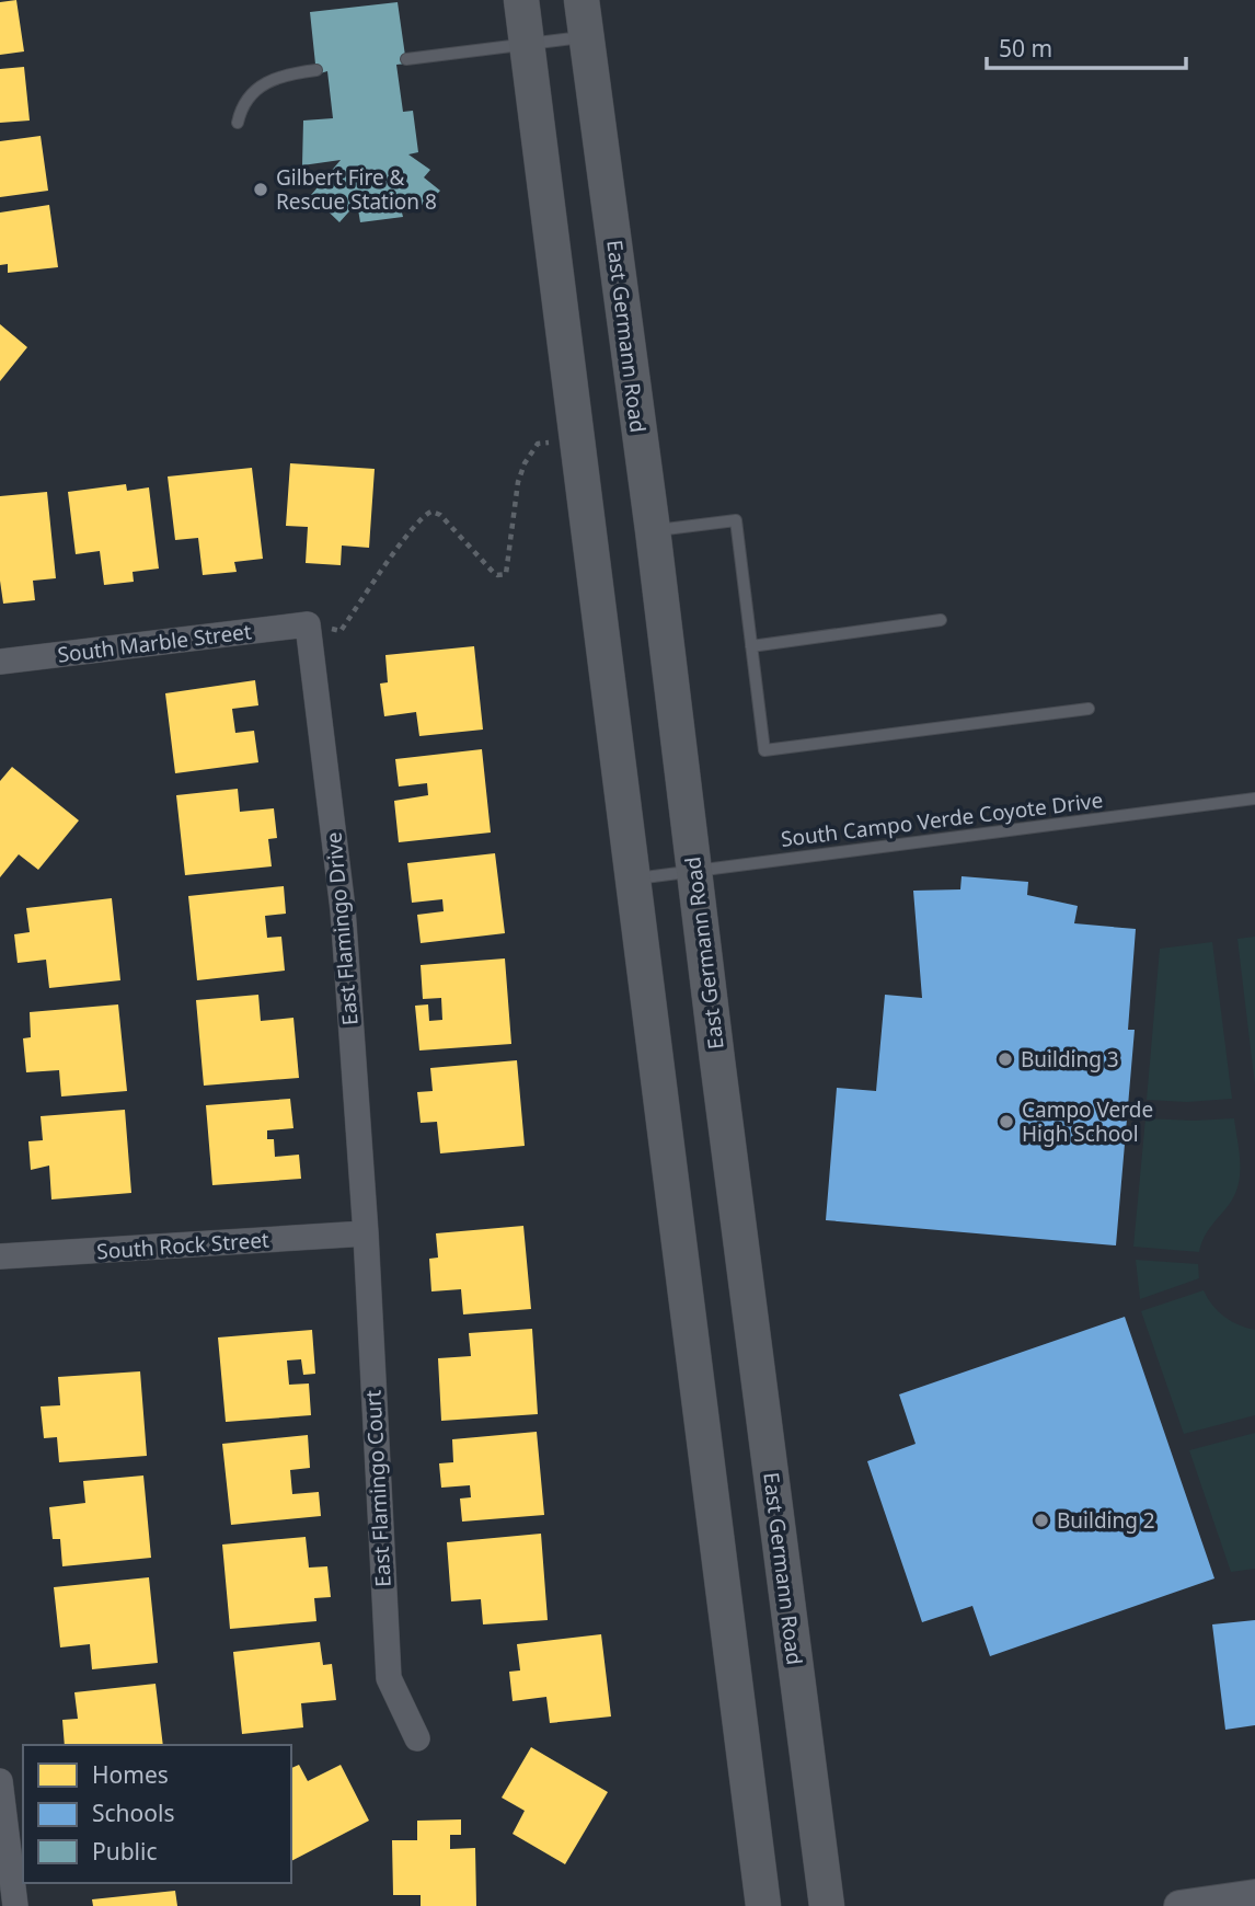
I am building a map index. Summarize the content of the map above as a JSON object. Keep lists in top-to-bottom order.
{
  "streets": {
    "main road": ["East Germann Road"],
    "street": [
      "South Marble Street",
      "East Flamingo Drive",
      "South Rock Street",
      "East Flamingo Court"
    ],
    "lane": ["South Campo Verde Coyote Drive"]
  },
  "crossings": [
    ["East Germann Road", "South Campo Verde Coyote Drive"],
    ["South Marble Street", "East Flamingo Drive"],
    ["East Flamingo Drive", "South Rock Street"],
    ["East Flamingo Drive", "East Flamingo Court"],
    ["South Rock Street", "East Flamingo Court"]
  ],
  "places": [
    "Gilbert Fire & Rescue Station 8",
    "Building 3",
    "Campo Verde High School",
    "Building 2"
  ],
  "legend": ["Homes", "Schools", "Public"],
  "scale_bar": "50 m"
}
